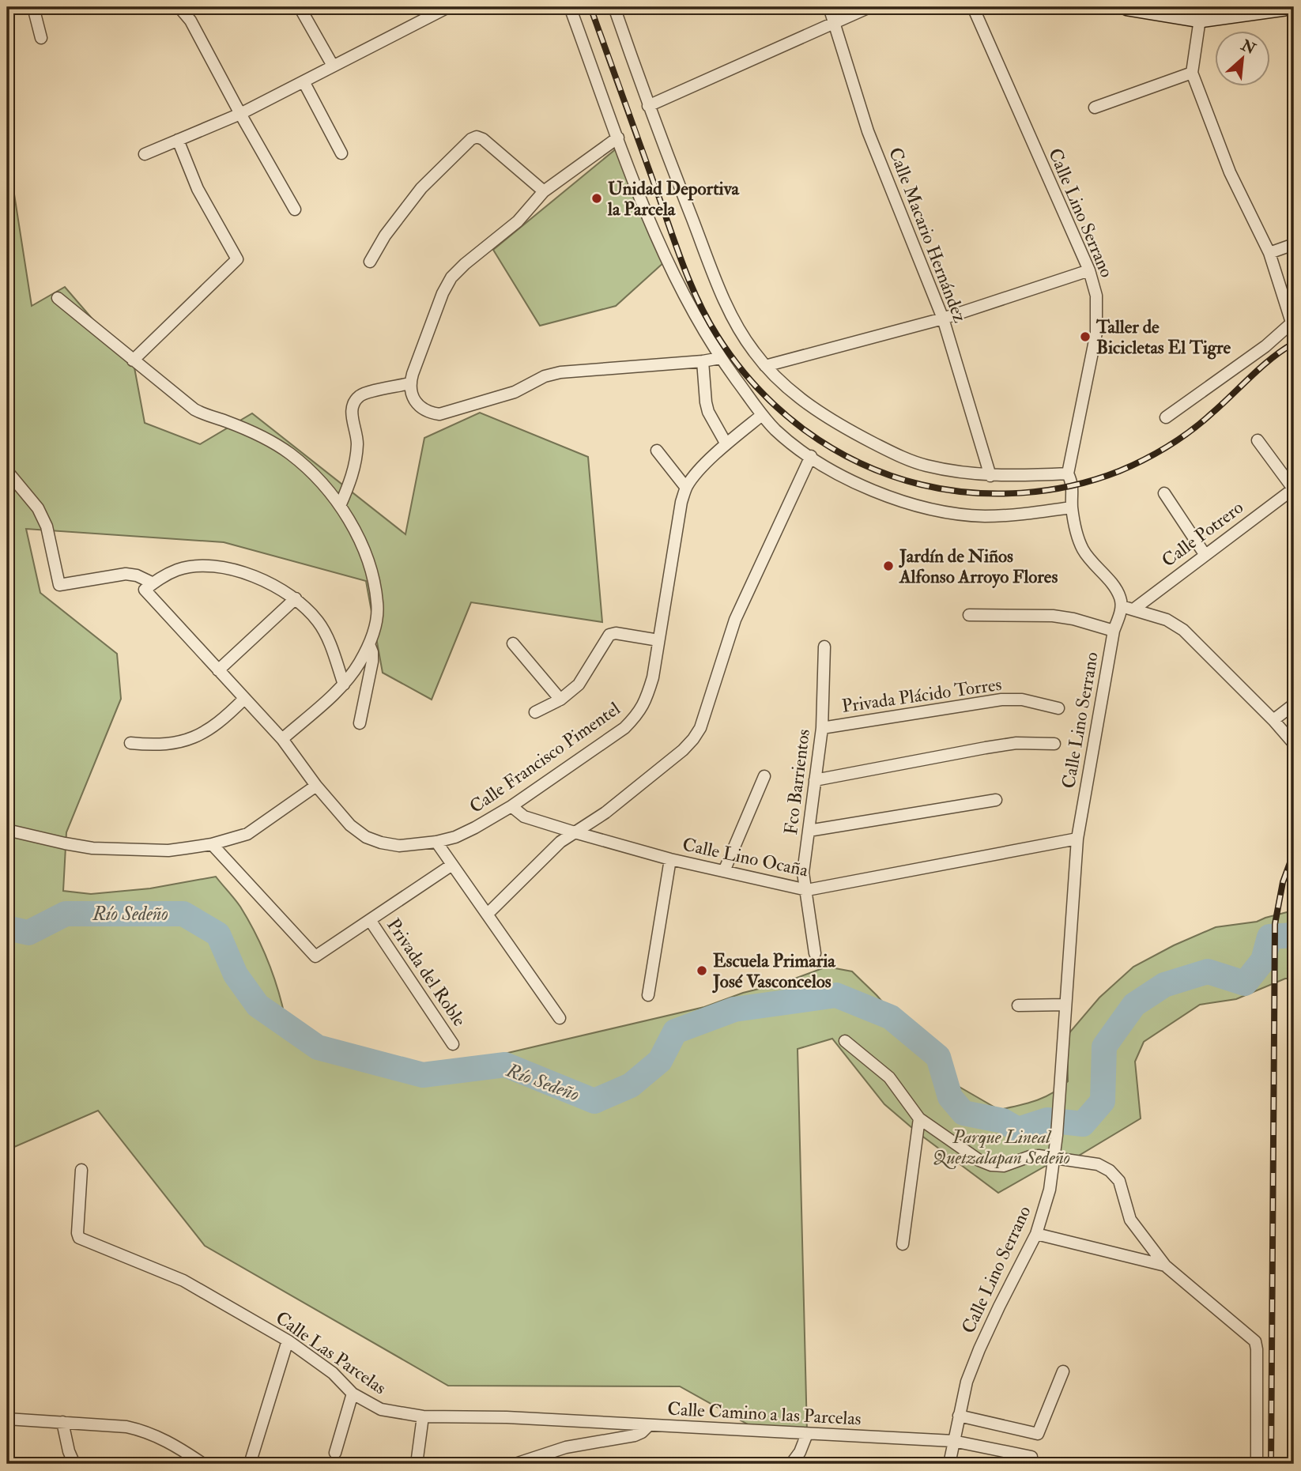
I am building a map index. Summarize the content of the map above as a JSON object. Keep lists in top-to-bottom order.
{
  "streets": {
    "street": [
      "Calle Lino Serrano",
      "Calle Macario Hernández",
      "Calle Potrero",
      "Privada Plácido Torres",
      "Calle Francisco Pimentel",
      "Fco Barrientos",
      "Calle Lino Ocaña",
      "Privada del Roble",
      "Calle Las Parcelas",
      "Calle Camino a las Parcelas"
    ]
  },
  "crossings": [
    ["Calle Lino Serrano", "Calle Potrero"],
    ["Calle Lino Serrano", "Calle Lino Ocaña"],
    ["Calle Lino Serrano", "Calle Camino a las Parcelas"],
    ["Privada Plácido Torres", "Fco Barrientos"],
    ["Calle Francisco Pimentel", "Calle Lino Ocaña"],
    ["Fco Barrientos", "Calle Lino Ocaña"],
    ["Calle Las Parcelas", "Calle Camino a las Parcelas"]
  ],
  "water": ["Río Sedeño"],
  "parks": ["Parque Lineal Quetzalapan Sedeño"],
  "places": [
    "Unidad Deportiva la Parcela",
    "Taller de Bicicletas El Tigre",
    "Jardín de Niños Alfonso Arroyo Flores",
    "Escuela Primaria José Vasconcelos"
  ],
  "north": "top right"
}
